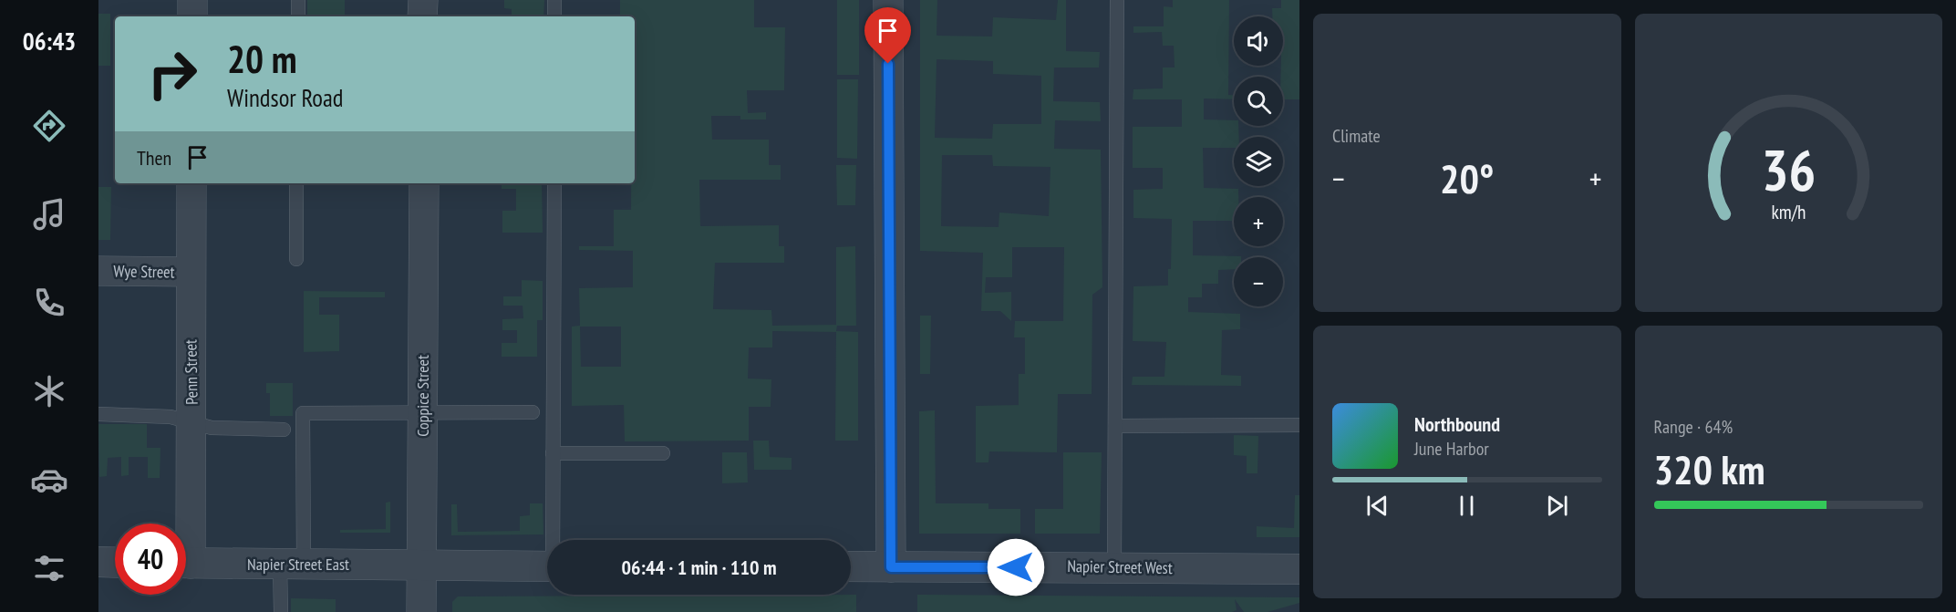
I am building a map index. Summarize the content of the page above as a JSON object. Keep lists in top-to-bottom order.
{
  "streets": {
    "street": [
      "Wye Street",
      "Penn Street",
      "Coppice Street",
      "Napier Street East",
      "Napier Street West"
    ]
  },
  "crossings": [
    ["Wye Street", "Penn Street"],
    ["Coppice Street", "Napier Street East"]
  ],
  "page": {
    "tabs": "06:43",
    "tile": [
      "Climate",
      ["Range · 64%", "320 km"]
    ],
    "map_buttons": ["+", "−"],
    "turn": ["20 m", "Windsor Road"],
    "then": "Then",
    "heat": ["−", "20°", "+"],
    "song": ["Northbound", "June Harbor"],
    "limit": "40",
    "trip": "06:44 · 1 min · 110 m",
    "gauge": ["36", "km/h"]
  }
}
